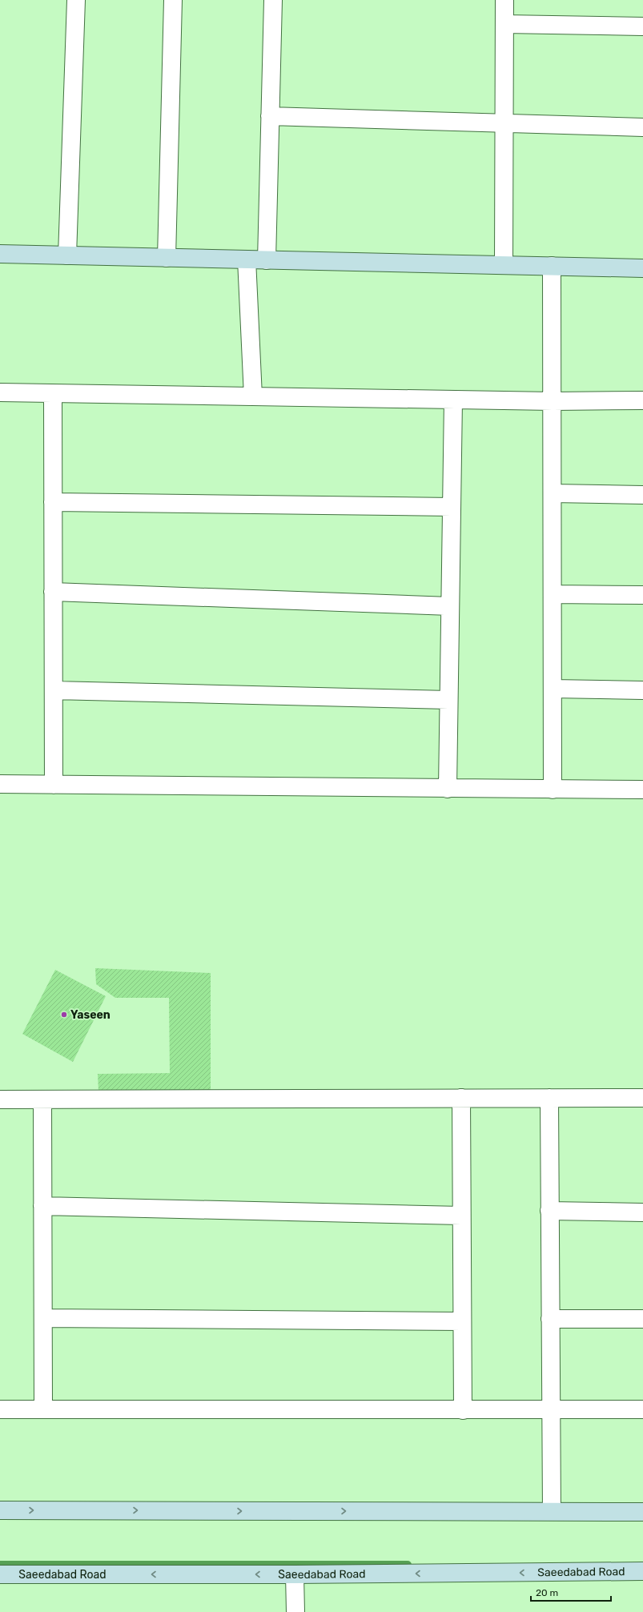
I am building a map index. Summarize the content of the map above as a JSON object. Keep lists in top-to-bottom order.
{
  "streets": {
    "street": ["Saeedabad Road"]
  },
  "places": ["Yaseen"],
  "scale_bar": "20 m"
}
